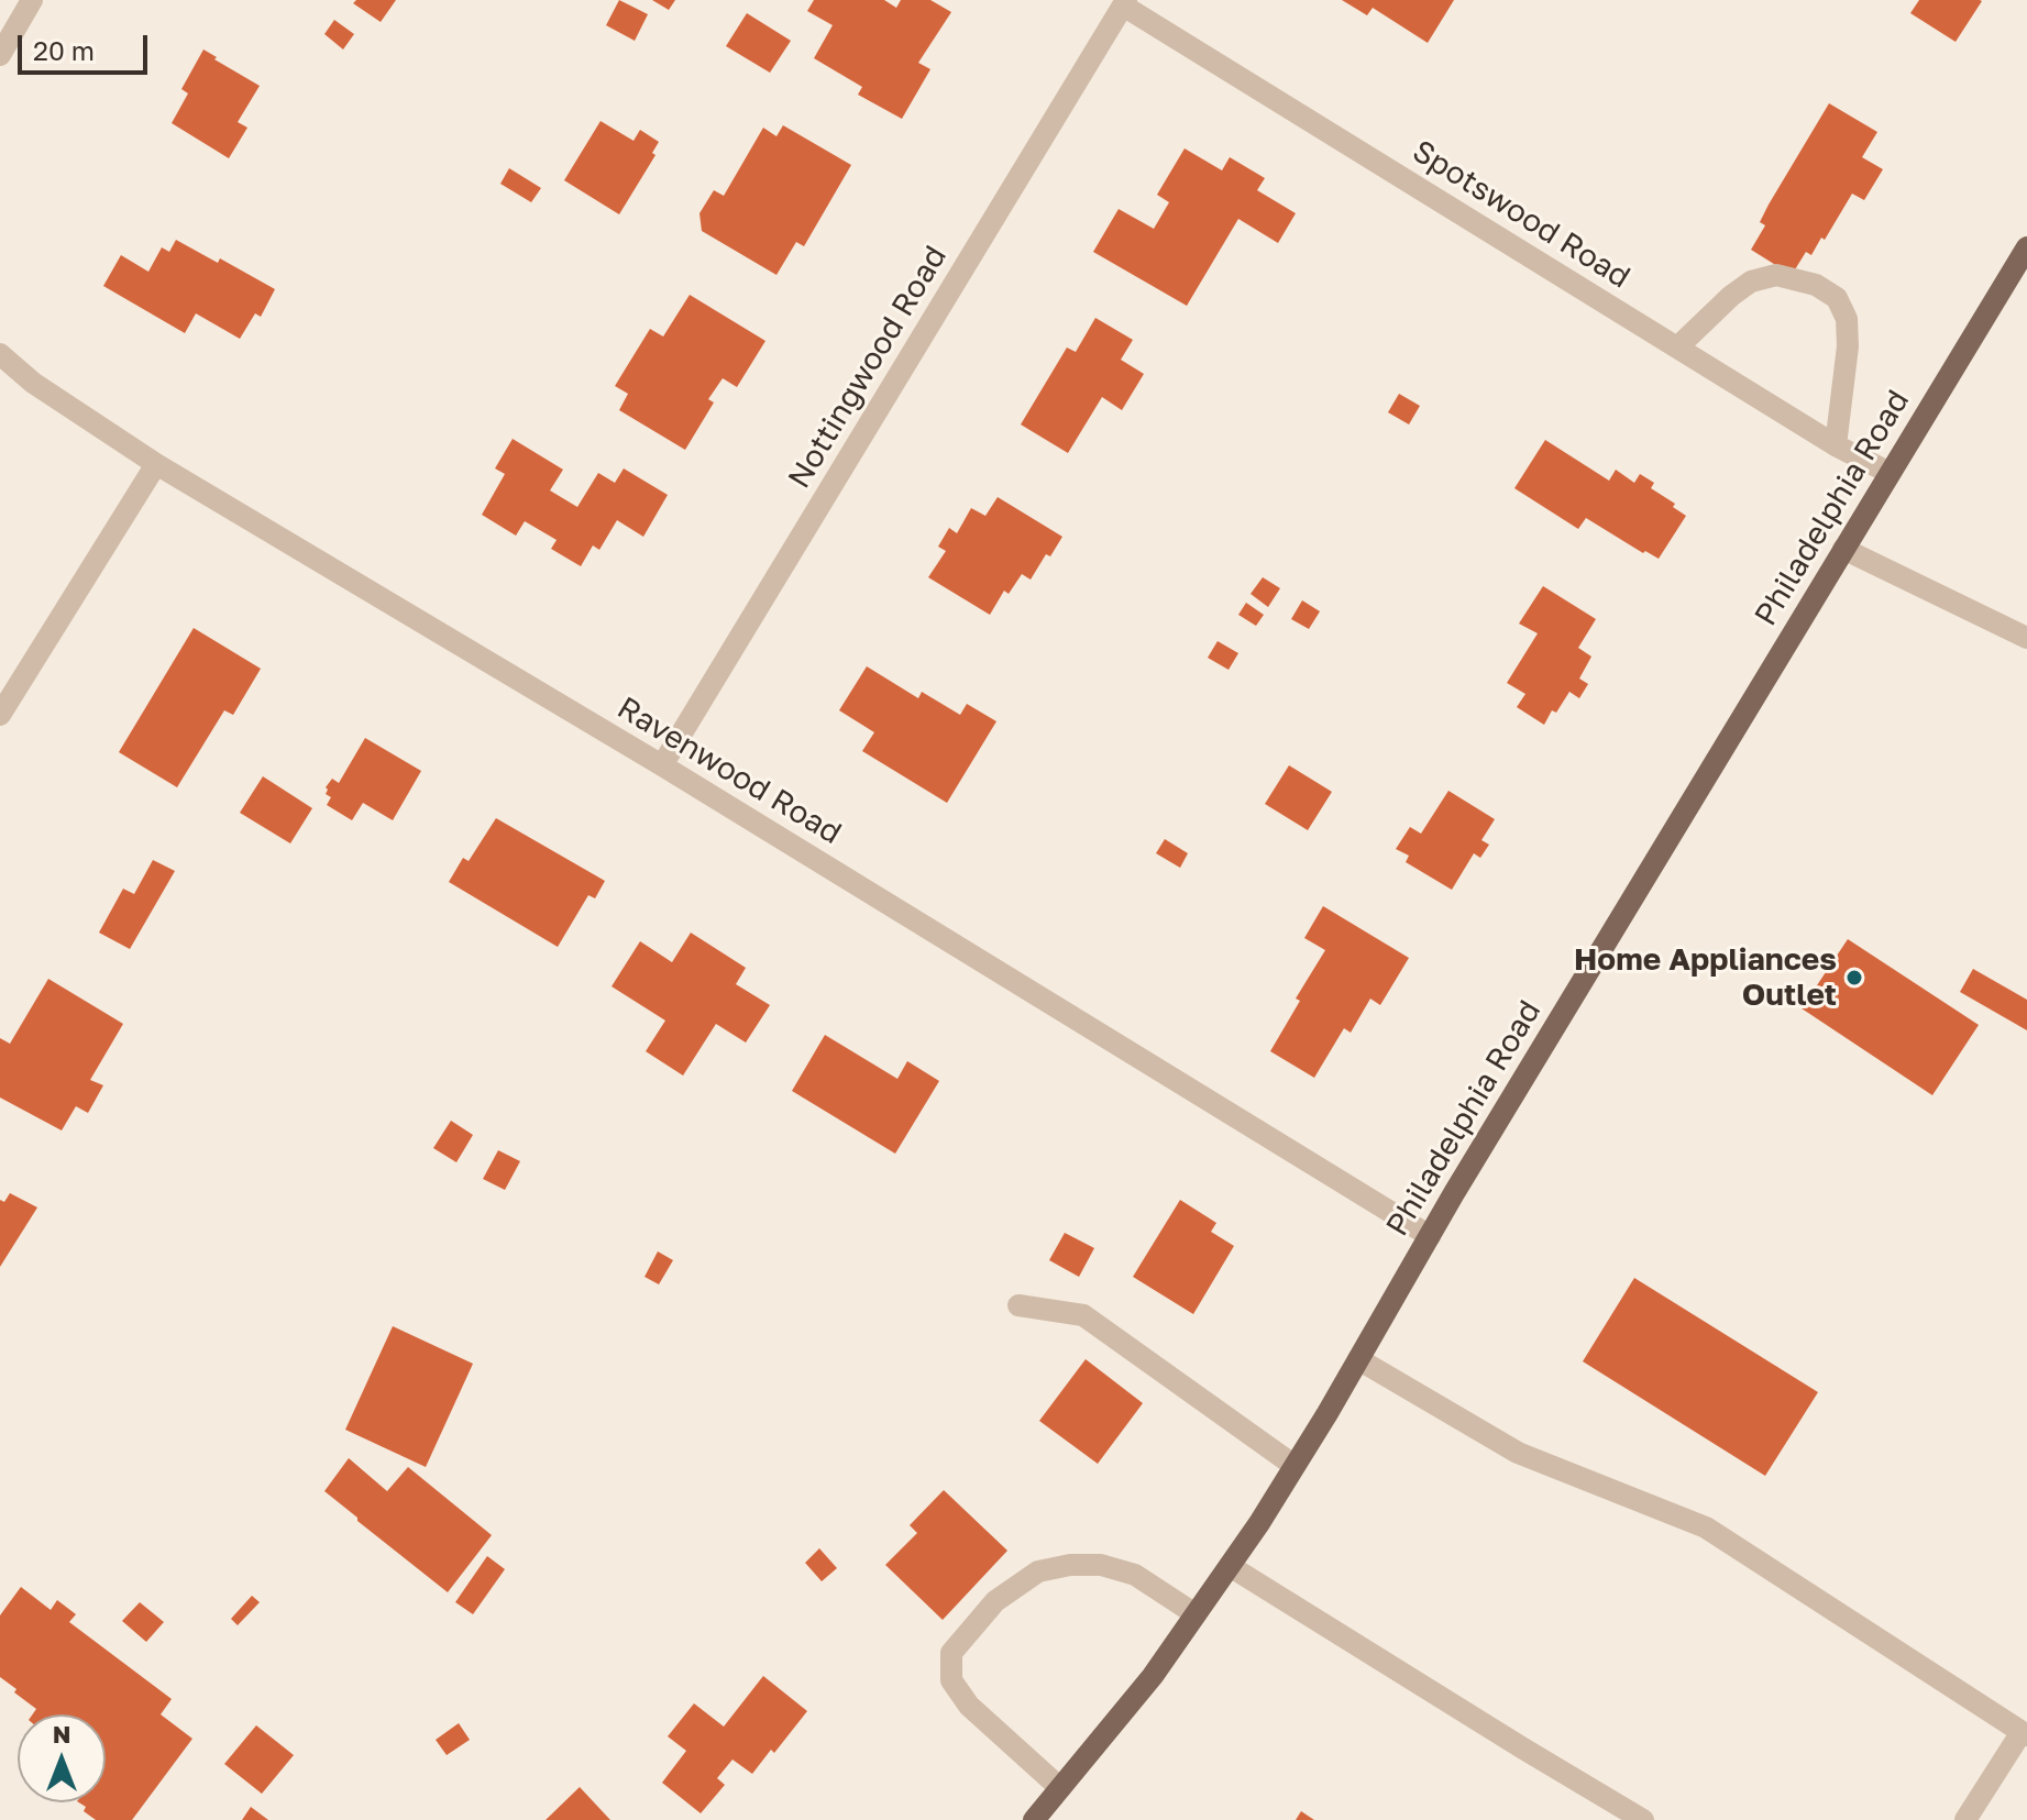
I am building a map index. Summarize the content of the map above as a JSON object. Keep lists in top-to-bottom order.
{
  "streets": {
    "main road": ["Philadelphia Road"],
    "street": ["Spotswood Road", "Nottingwood Road", "Ravenwood Road"]
  },
  "crossings": [
    ["Spotswood Road", "Nottingwood Road"],
    ["Spotswood Road", "Philadelphia Road"],
    ["Nottingwood Road", "Ravenwood Road"],
    ["Philadelphia Road", "Ravenwood Road"]
  ],
  "places": ["Home Appliances Outlet"],
  "scale_bar": "20 m",
  "north": "top"
}
